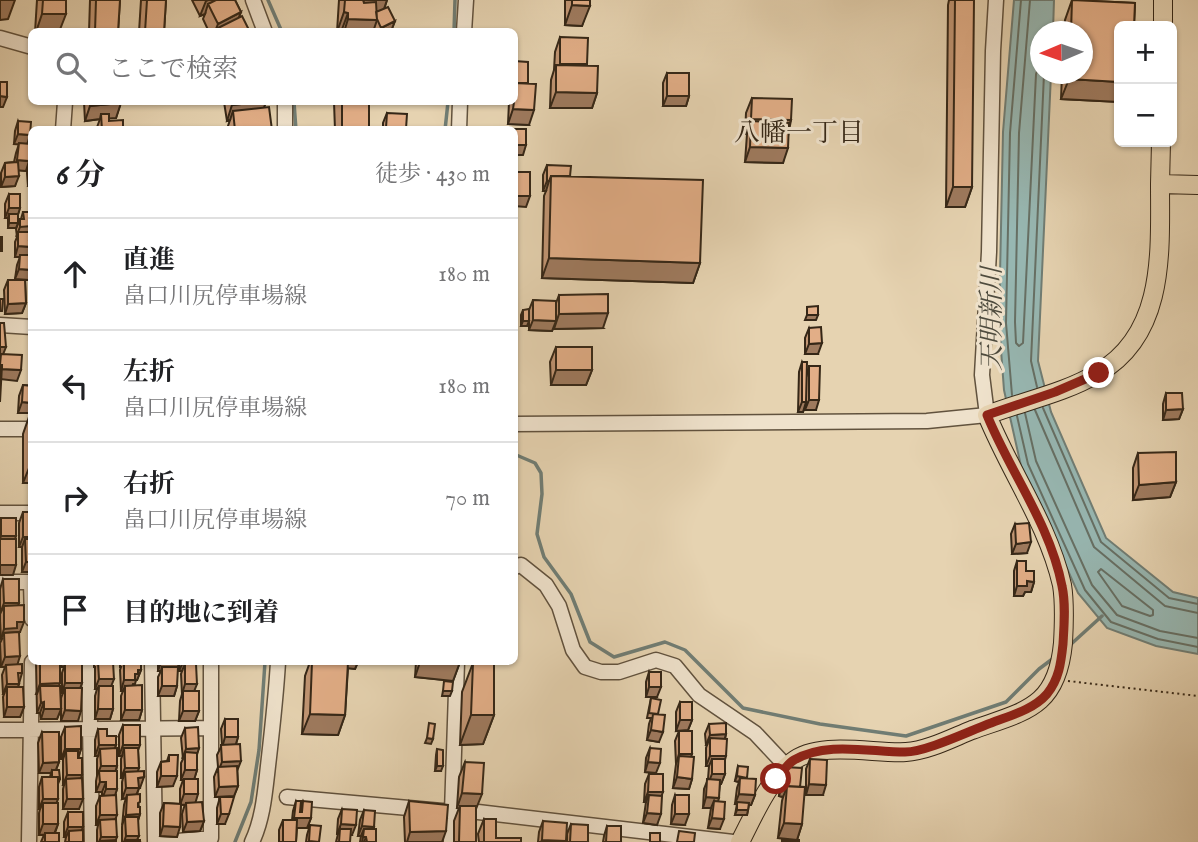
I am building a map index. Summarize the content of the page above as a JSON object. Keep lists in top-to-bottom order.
{
  "districts": ["八幡一丁目"],
  "water": ["天明新川"],
  "north": "left",
  "page": {
    "map_buttons": ["+", "−"],
    "search": "ここで検索",
    "heading": ["6 分", "徒歩 · 430 m"],
    "list": [
      ["直進", "畠口川尻停車場線", "180 m"],
      ["左折", "畠口川尻停車場線", "180 m"],
      ["右折", "畠口川尻停車場線", "70 m"],
      "目的地に到着"
    ]
  }
}
